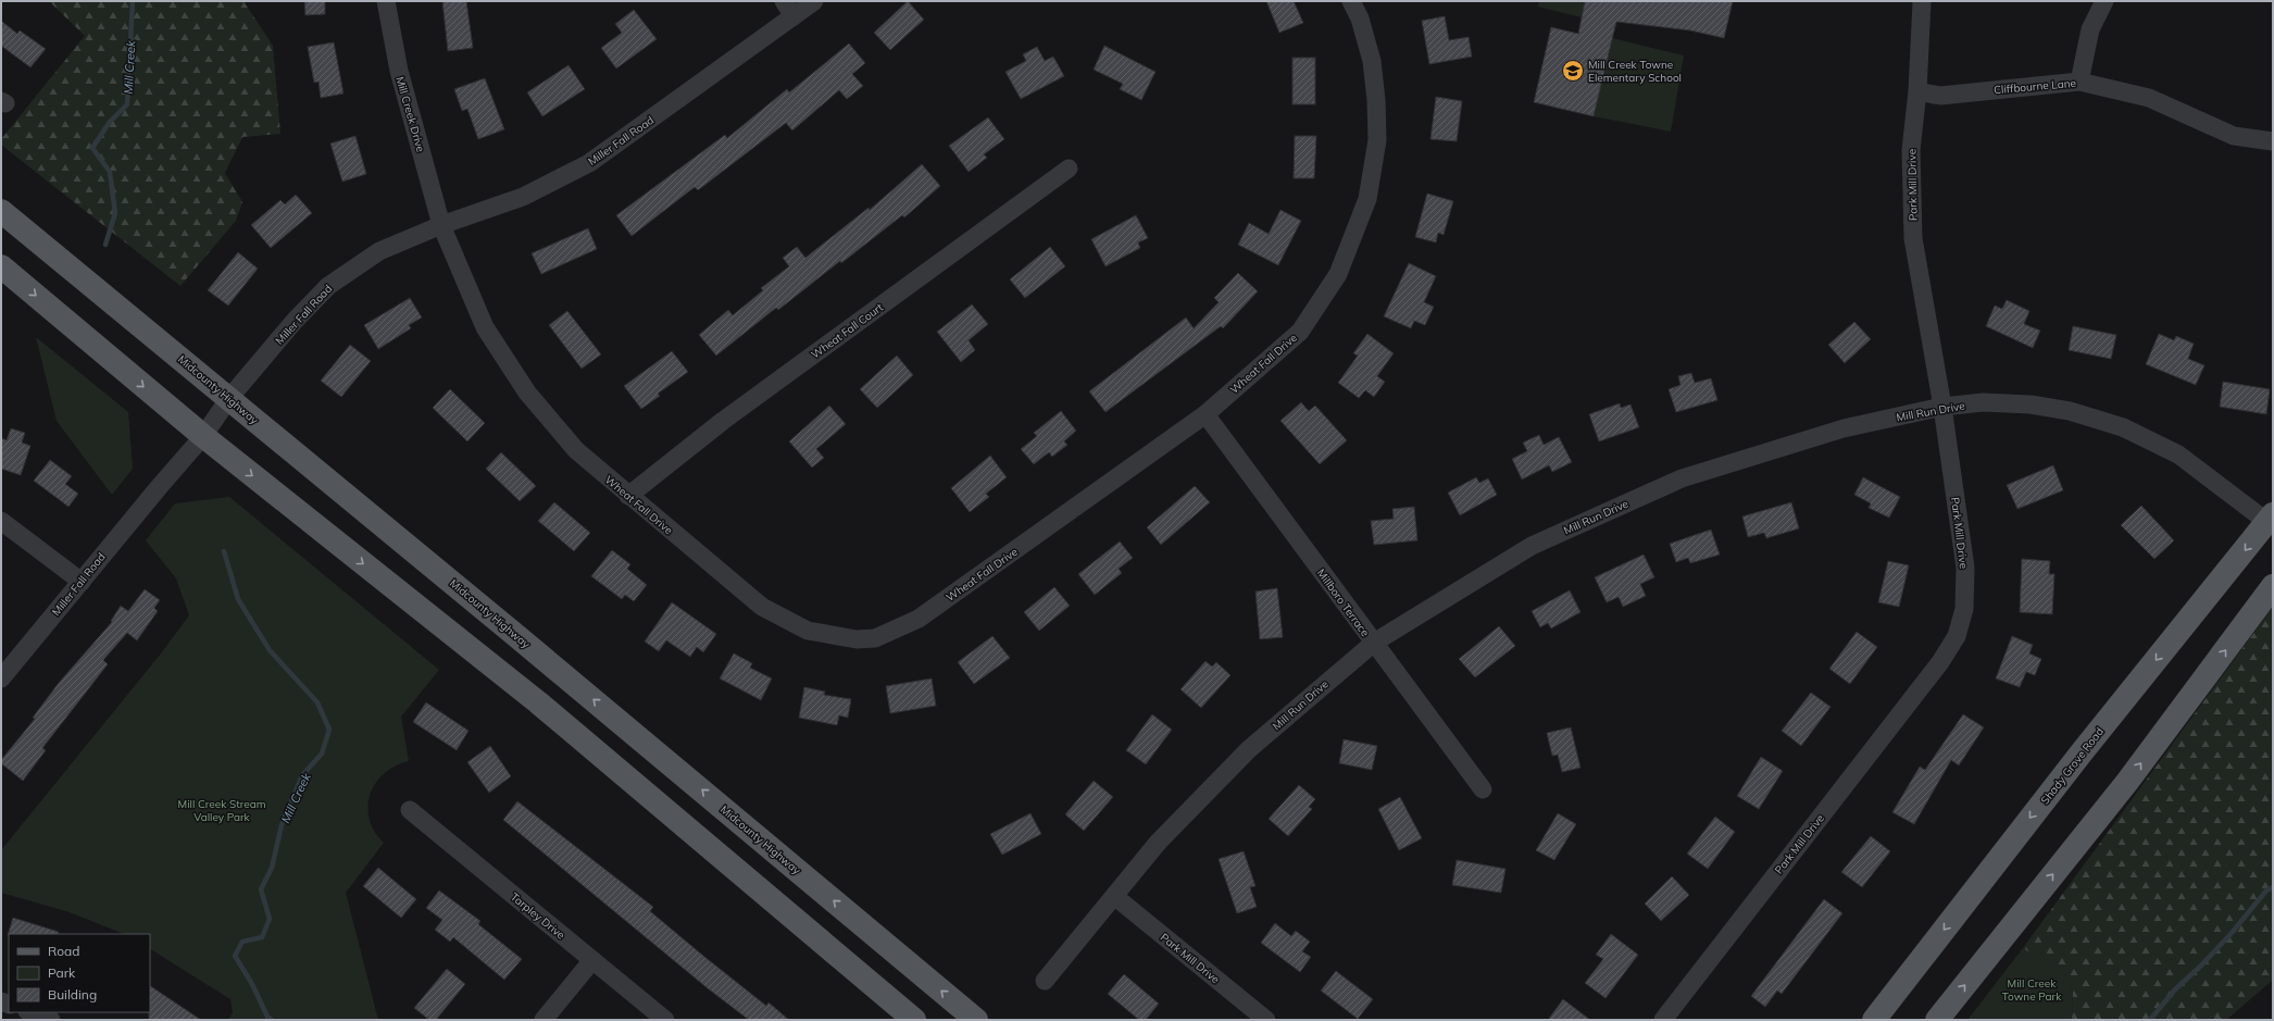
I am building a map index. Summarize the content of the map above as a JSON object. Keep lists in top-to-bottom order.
{
  "streets": {
    "main road": ["Midcounty Highway", "Shady Grove Road"],
    "street": [
      "Cliffbourne Lane",
      "Mill Creek Drive",
      "Miller Fall Road",
      "Park Mill Drive",
      "Wheat Fall Court",
      "Wheat Fall Drive",
      "Mill Run Drive",
      "Millboro Terrace",
      "Tarpley Drive"
    ]
  },
  "crossings": [
    ["Cliffbourne Lane", "Park Mill Drive"],
    ["Mill Creek Drive", "Miller Fall Road"],
    ["Mill Creek Drive", "Wheat Fall Drive"],
    ["Miller Fall Road", "Wheat Fall Drive"],
    ["Miller Fall Road", "Midcounty Highway"],
    ["Park Mill Drive", "Mill Run Drive"],
    ["Wheat Fall Court", "Wheat Fall Drive"],
    ["Wheat Fall Drive", "Millboro Terrace"],
    ["Mill Run Drive", "Millboro Terrace"],
    ["Mill Run Drive", "Shady Grove Road"]
  ],
  "water": ["Mill Creek"],
  "parks": ["Mill Creek Stream Valley Park", "Mill Creek Towne Park"],
  "places": {
    "school or university": ["Mill Creek Towne Elementary School"]
  },
  "legend": ["Road", "Park", "Building"]
}
